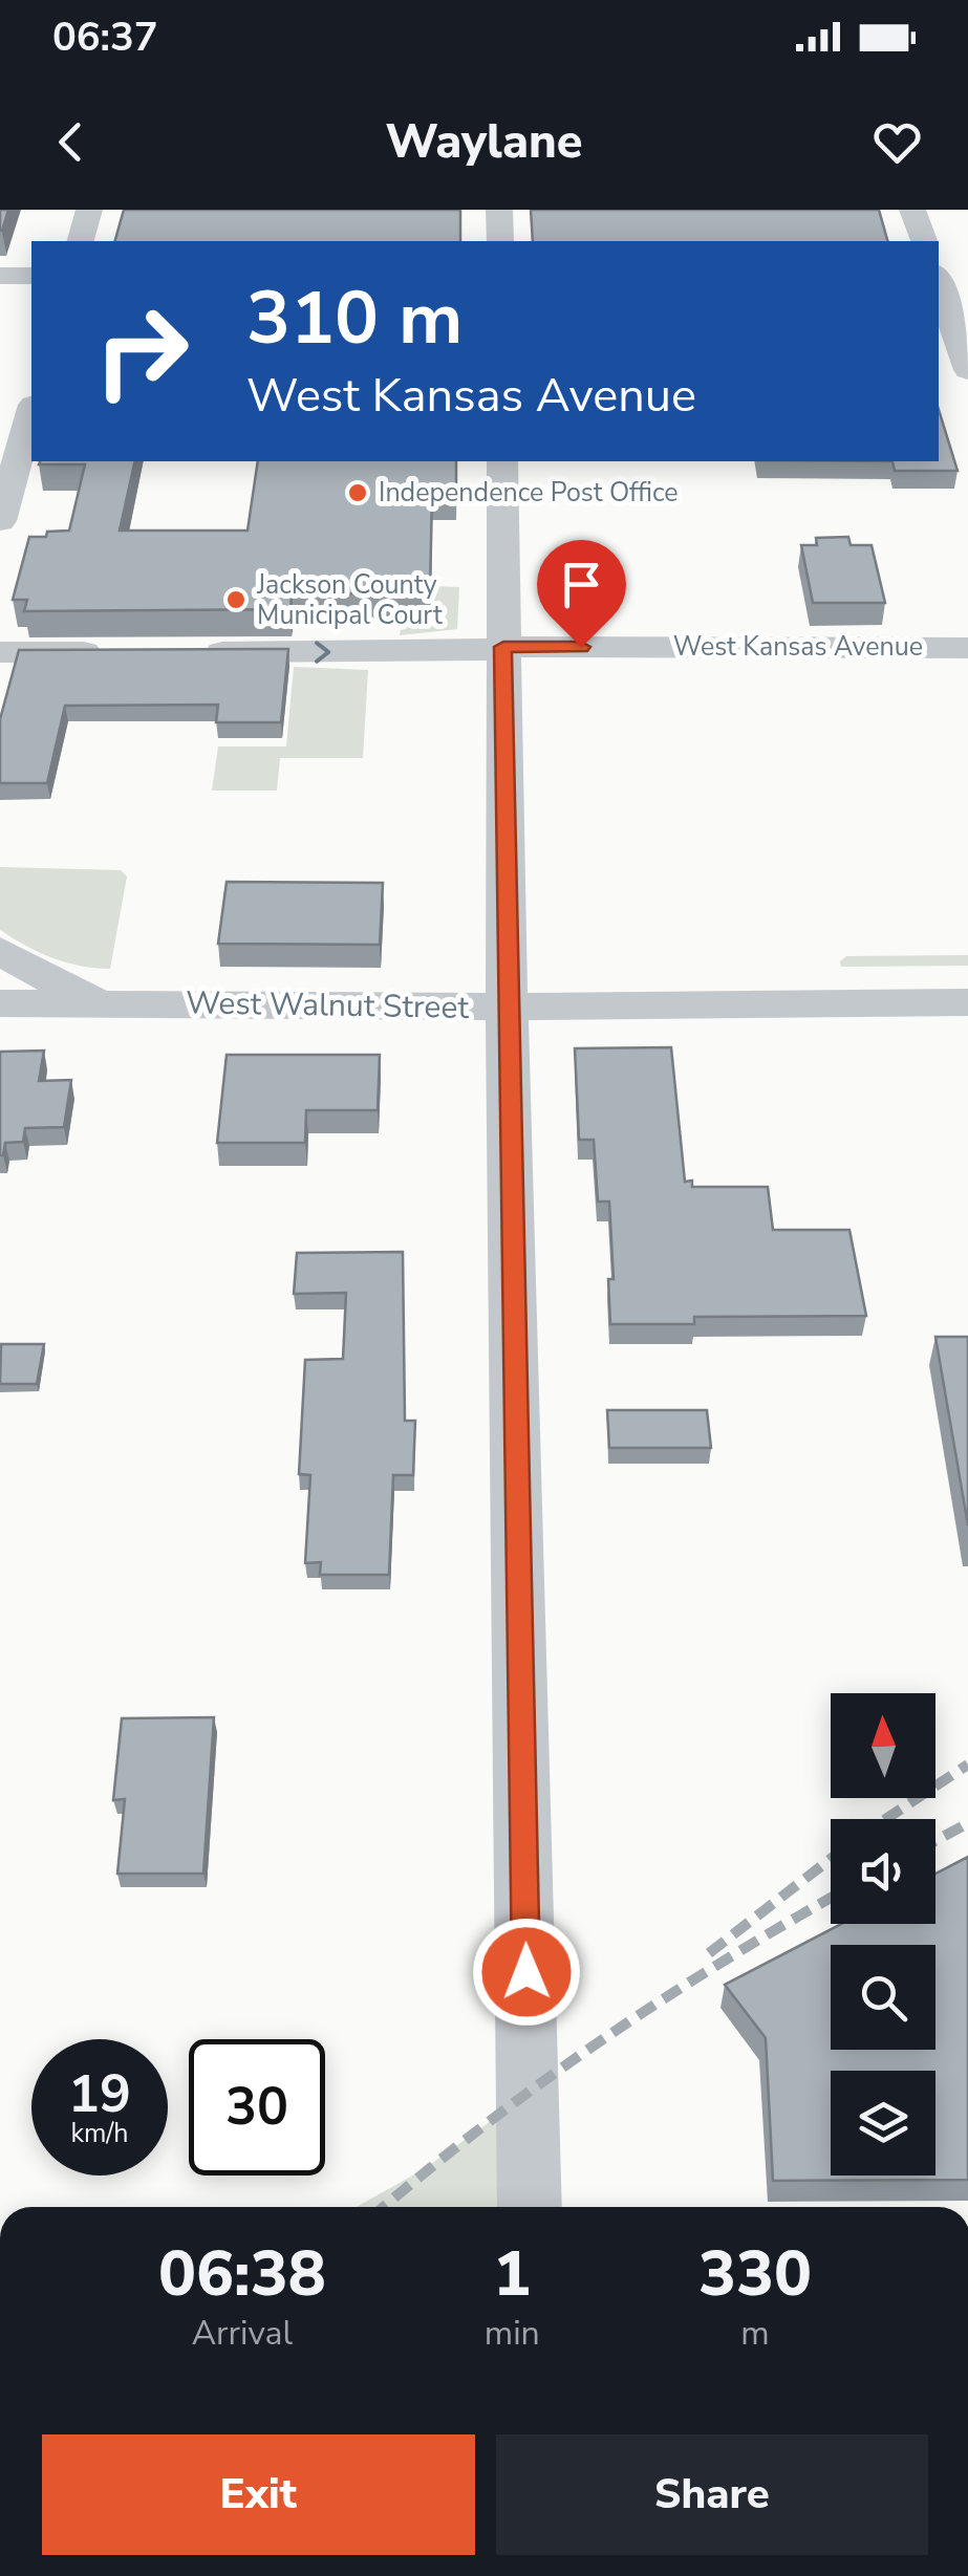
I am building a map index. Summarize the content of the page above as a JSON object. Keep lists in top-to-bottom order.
{
  "streets": {
    "street": ["West Kansas Avenue", "West Walnut Street"]
  },
  "one_way": ["West Kansas Avenue"],
  "places": ["Independence Post Office", "Jackson County Municipal Court"],
  "north": "top",
  "page": {
    "status": "06:37",
    "header": "Waylane",
    "turn": ["310 m", "West Kansas Avenue"],
    "speed": "19 km/h",
    "limit": "30",
    "eta": [
      "06:38",
      "Arrival",
      "1",
      "min",
      "330",
      "m"
    ],
    "buttons": ["Exit", "Share"]
  }
}
